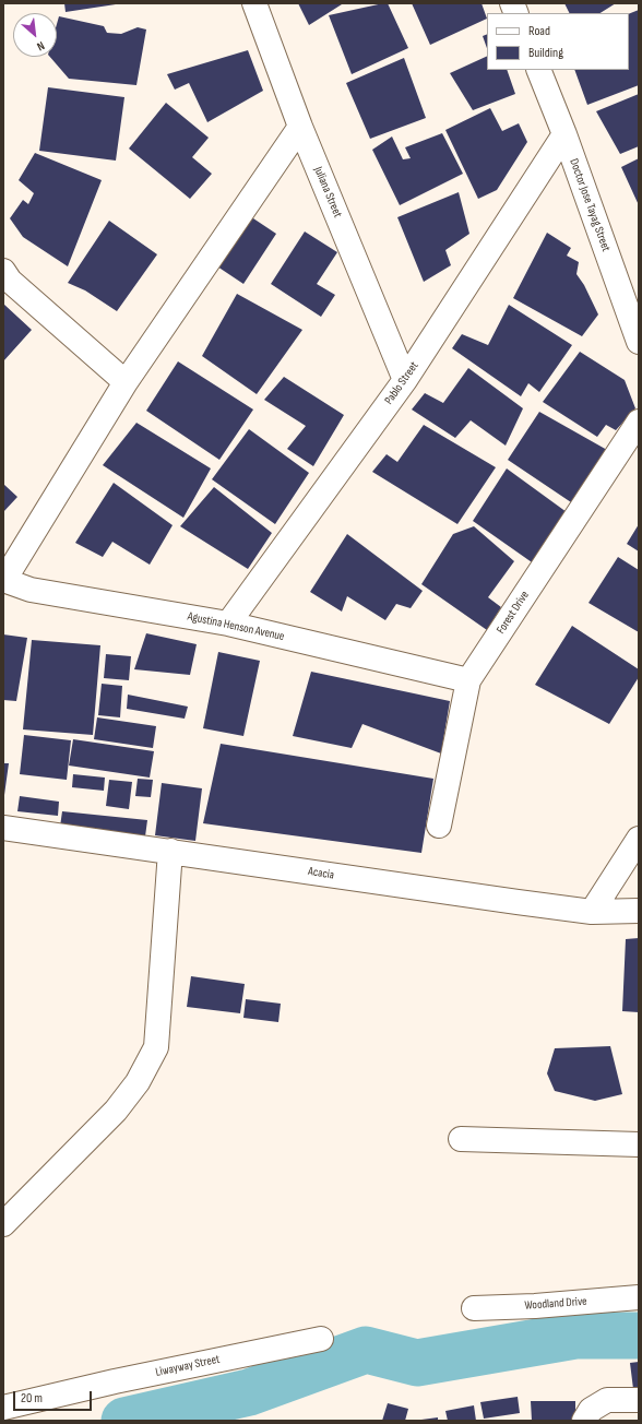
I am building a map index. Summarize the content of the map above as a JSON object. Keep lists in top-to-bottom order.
{
  "streets": {
    "street": [
      "Juliana Street",
      "Doctor Jose Tayag Street",
      "Pablo Street",
      "Forest Drive",
      "Agustina Henson Avenue",
      "Acacia",
      "Woodland Drive",
      "Liwayway Street"
    ]
  },
  "crossings": [
    ["Juliana Street", "Pablo Street"],
    ["Doctor Jose Tayag Street", "Pablo Street"],
    ["Pablo Street", "Agustina Henson Avenue"],
    ["Forest Drive", "Agustina Henson Avenue"]
  ],
  "legend": ["Road", "Building"],
  "scale_bar": "20 m",
  "north": "bottom right"
}
